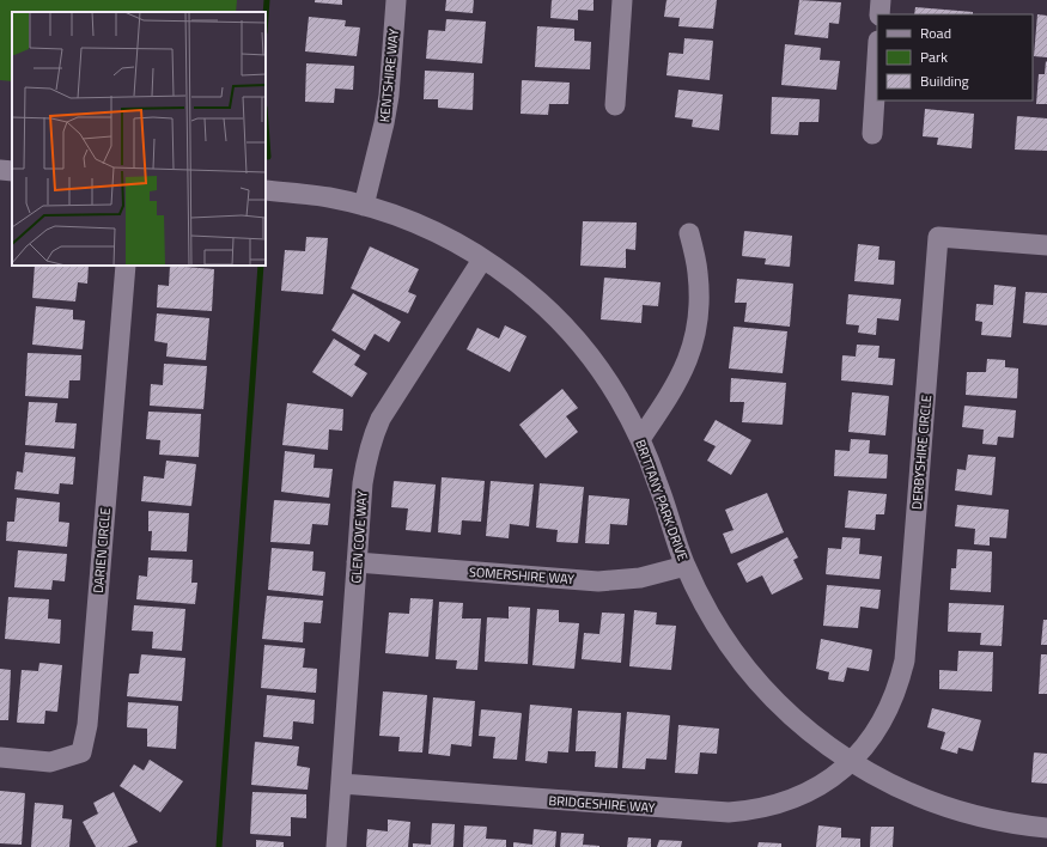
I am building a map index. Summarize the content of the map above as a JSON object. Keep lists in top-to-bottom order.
{
  "streets": {
    "street": [
      "KENTSHIRE WAY",
      "DERBYSHIRE CIRCLE",
      "BRITTANY PARK DRIVE",
      "GLEN COVE WAY",
      "DARIEN CIRCLE",
      "SOMERSHIRE WAY",
      "BRIDGESHIRE WAY"
    ]
  },
  "crossings": [
    ["KENTSHIRE WAY", "BRITTANY PARK DRIVE"],
    ["DERBYSHIRE CIRCLE", "BRITTANY PARK DRIVE"],
    ["DERBYSHIRE CIRCLE", "BRIDGESHIRE WAY"],
    ["BRITTANY PARK DRIVE", "GLEN COVE WAY"],
    ["BRITTANY PARK DRIVE", "SOMERSHIRE WAY"],
    ["BRITTANY PARK DRIVE", "BRIDGESHIRE WAY"],
    ["GLEN COVE WAY", "SOMERSHIRE WAY"],
    ["GLEN COVE WAY", "BRIDGESHIRE WAY"]
  ],
  "legend": ["Road", "Park", "Building"]
}
